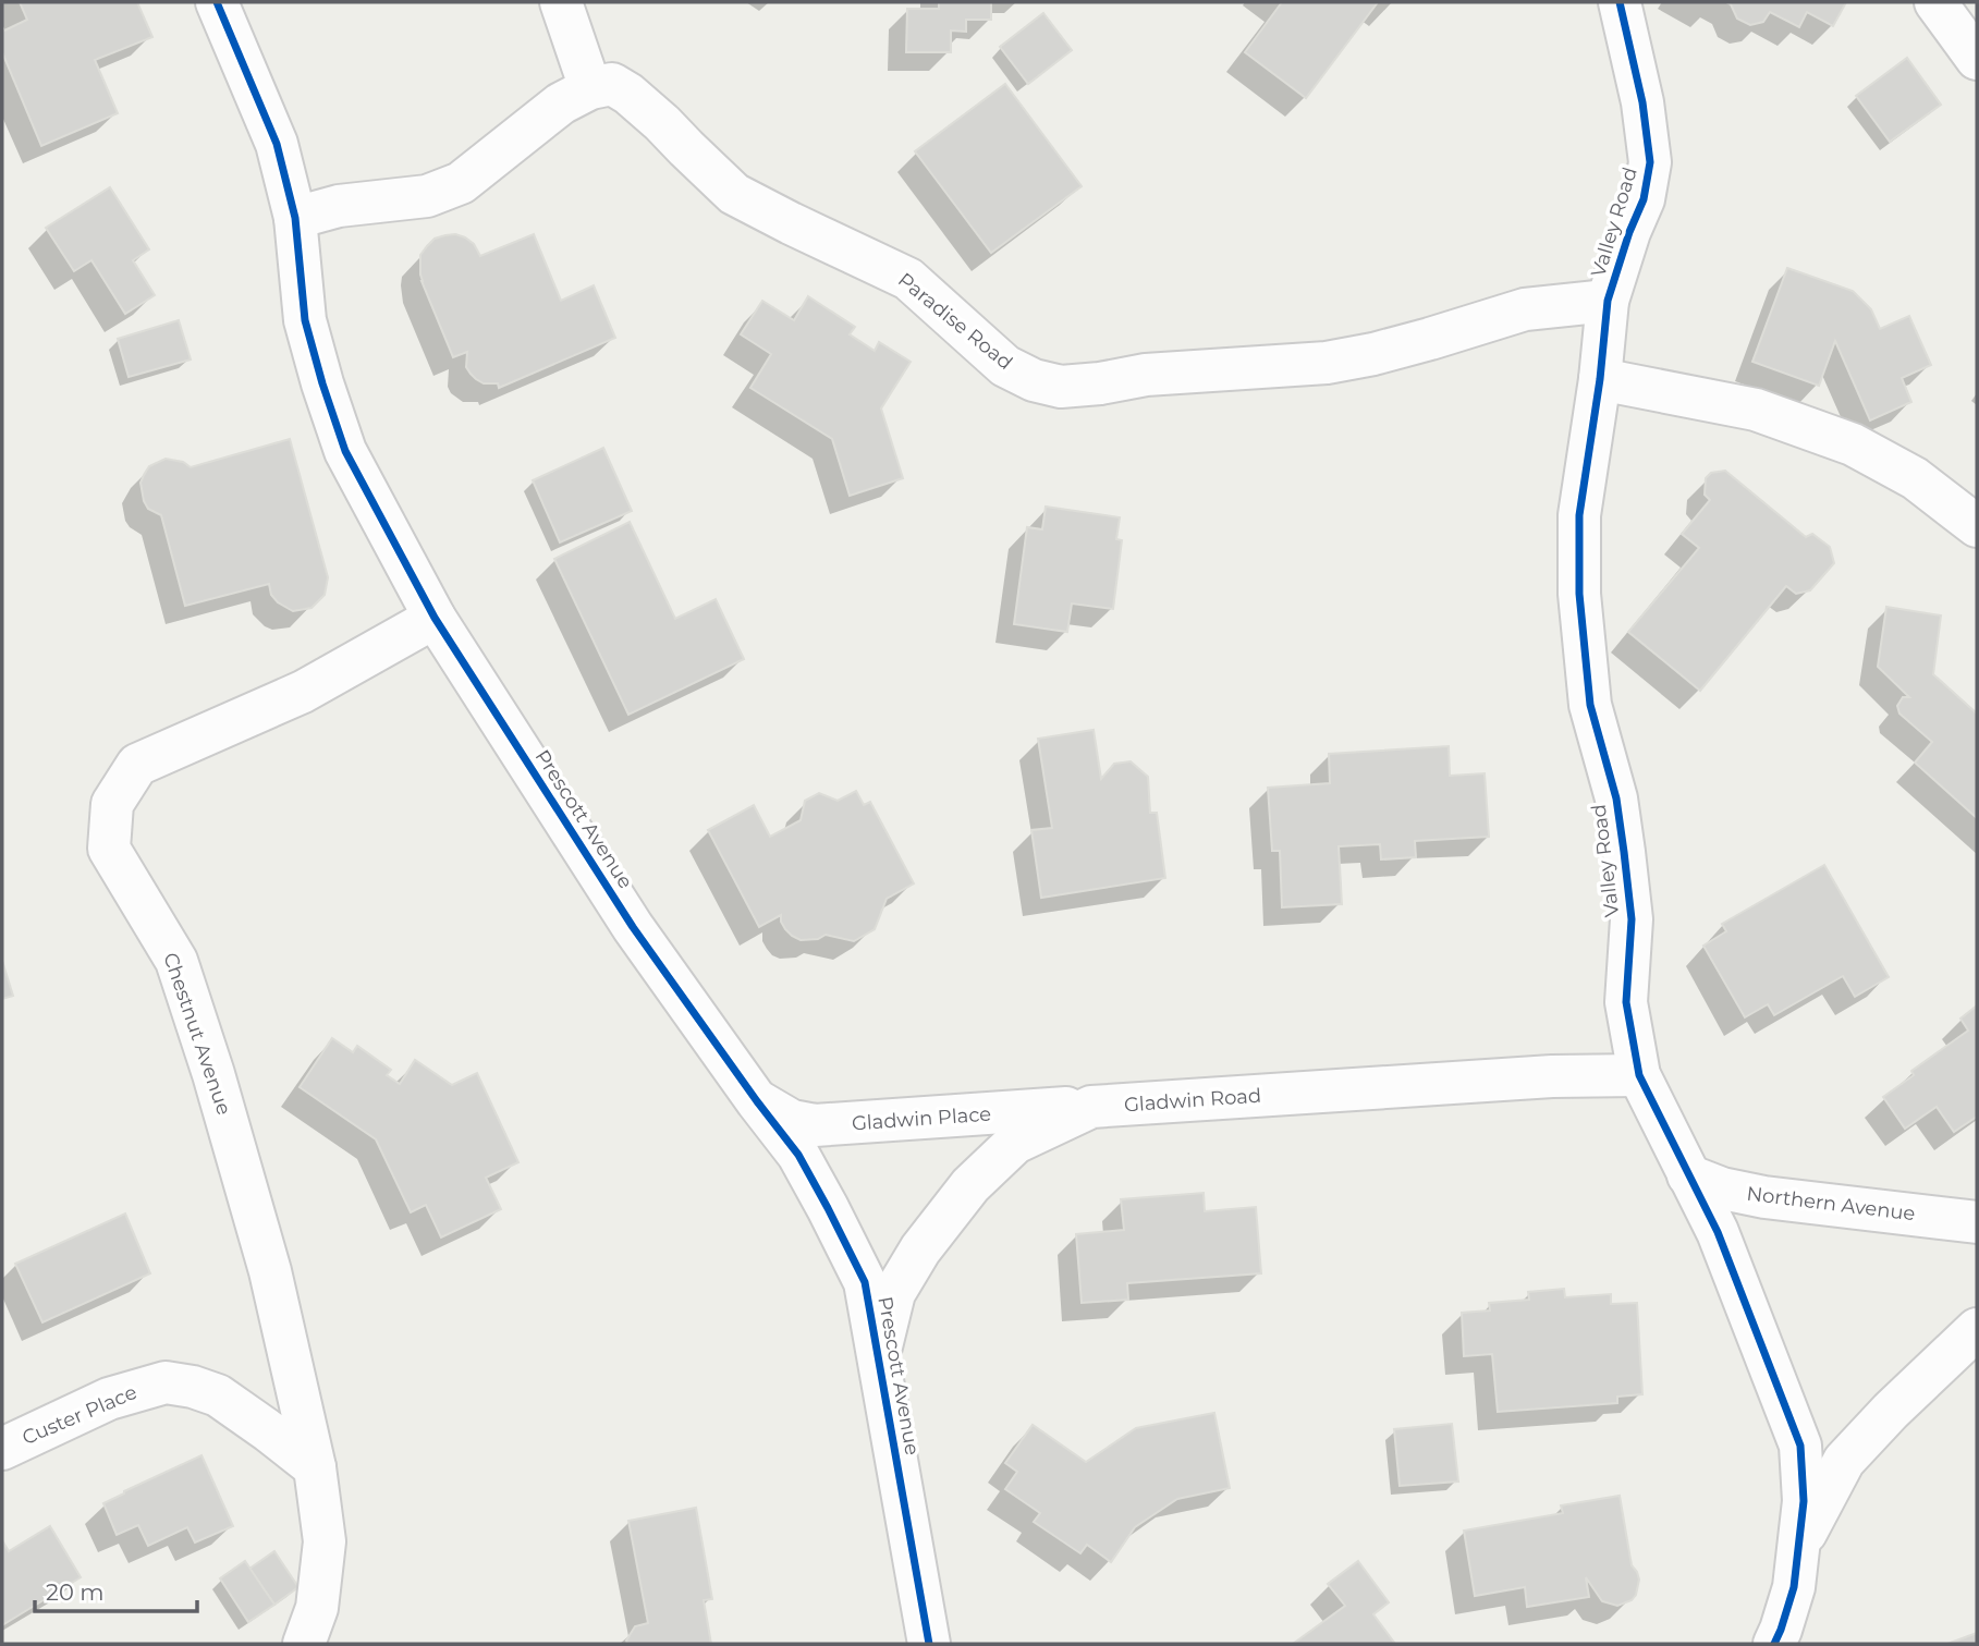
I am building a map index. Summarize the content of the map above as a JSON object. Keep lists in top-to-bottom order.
{
  "streets": {
    "street": [
      "Valley Road",
      "Paradise Road",
      "Prescott Avenue",
      "Chestnut Avenue",
      "Gladwin Road",
      "Gladwin Place",
      "Northern Avenue",
      "Custer Place"
    ]
  },
  "crossings": [
    ["Valley Road", "Paradise Road"],
    ["Valley Road", "Gladwin Road"],
    ["Valley Road", "Northern Avenue"],
    ["Prescott Avenue", "Chestnut Avenue"],
    ["Prescott Avenue", "Gladwin Road"],
    ["Prescott Avenue", "Gladwin Place"],
    ["Chestnut Avenue", "Custer Place"],
    ["Gladwin Road", "Gladwin Place"]
  ],
  "scale_bar": "20 m"
}
